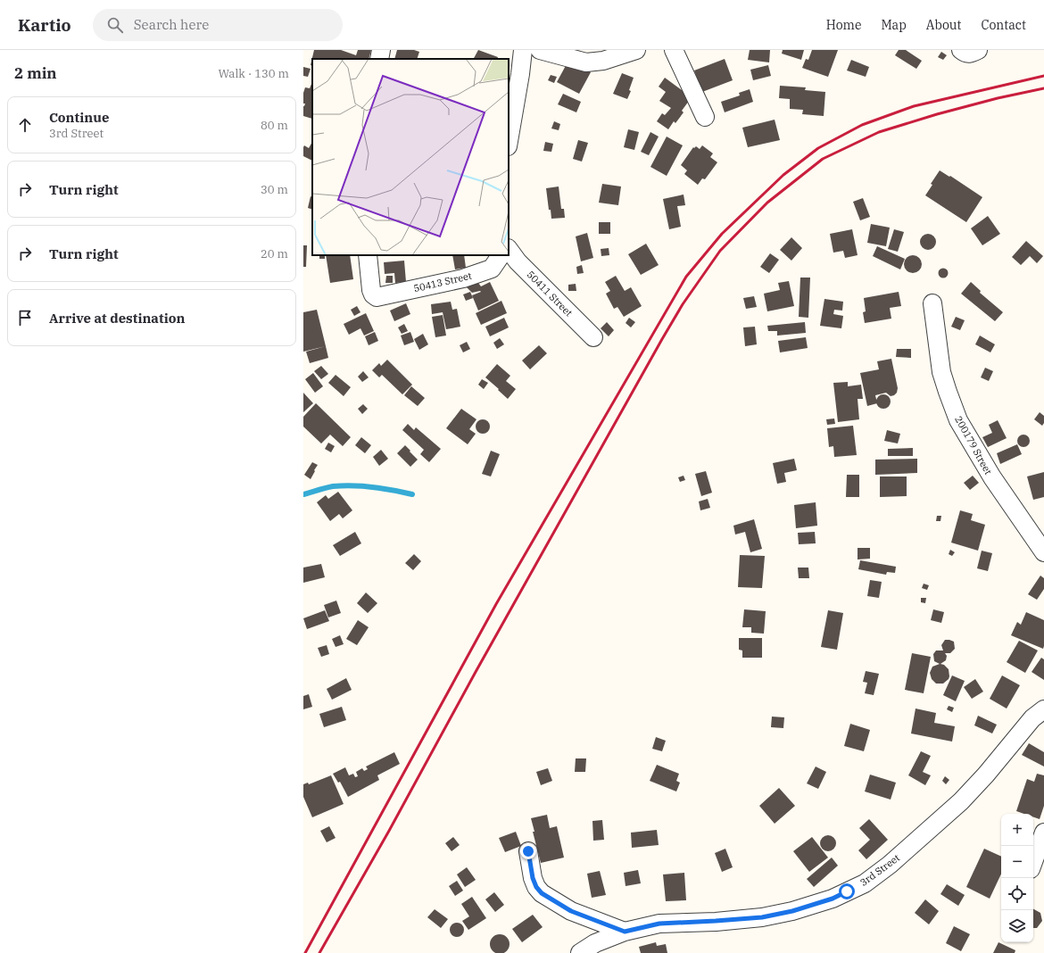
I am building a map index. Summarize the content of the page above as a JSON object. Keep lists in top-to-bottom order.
{
  "streets": {
    "street": [
      "50413 Street",
      "50411 Street",
      "200179 Street",
      "3rd Street"
    ]
  },
  "page": {
    "header": "Kartio",
    "search": "Search here",
    "nav": [
      "Home",
      "Map",
      "About",
      "Contact"
    ],
    "heading": ["2 min", "Walk · 130 m"],
    "list": [
      ["Continue", "3rd Street", "80 m"],
      ["Turn right", "30 m"],
      ["Turn right", "20 m"],
      "Arrive at destination"
    ],
    "map_buttons": ["+", "−"]
  }
}
